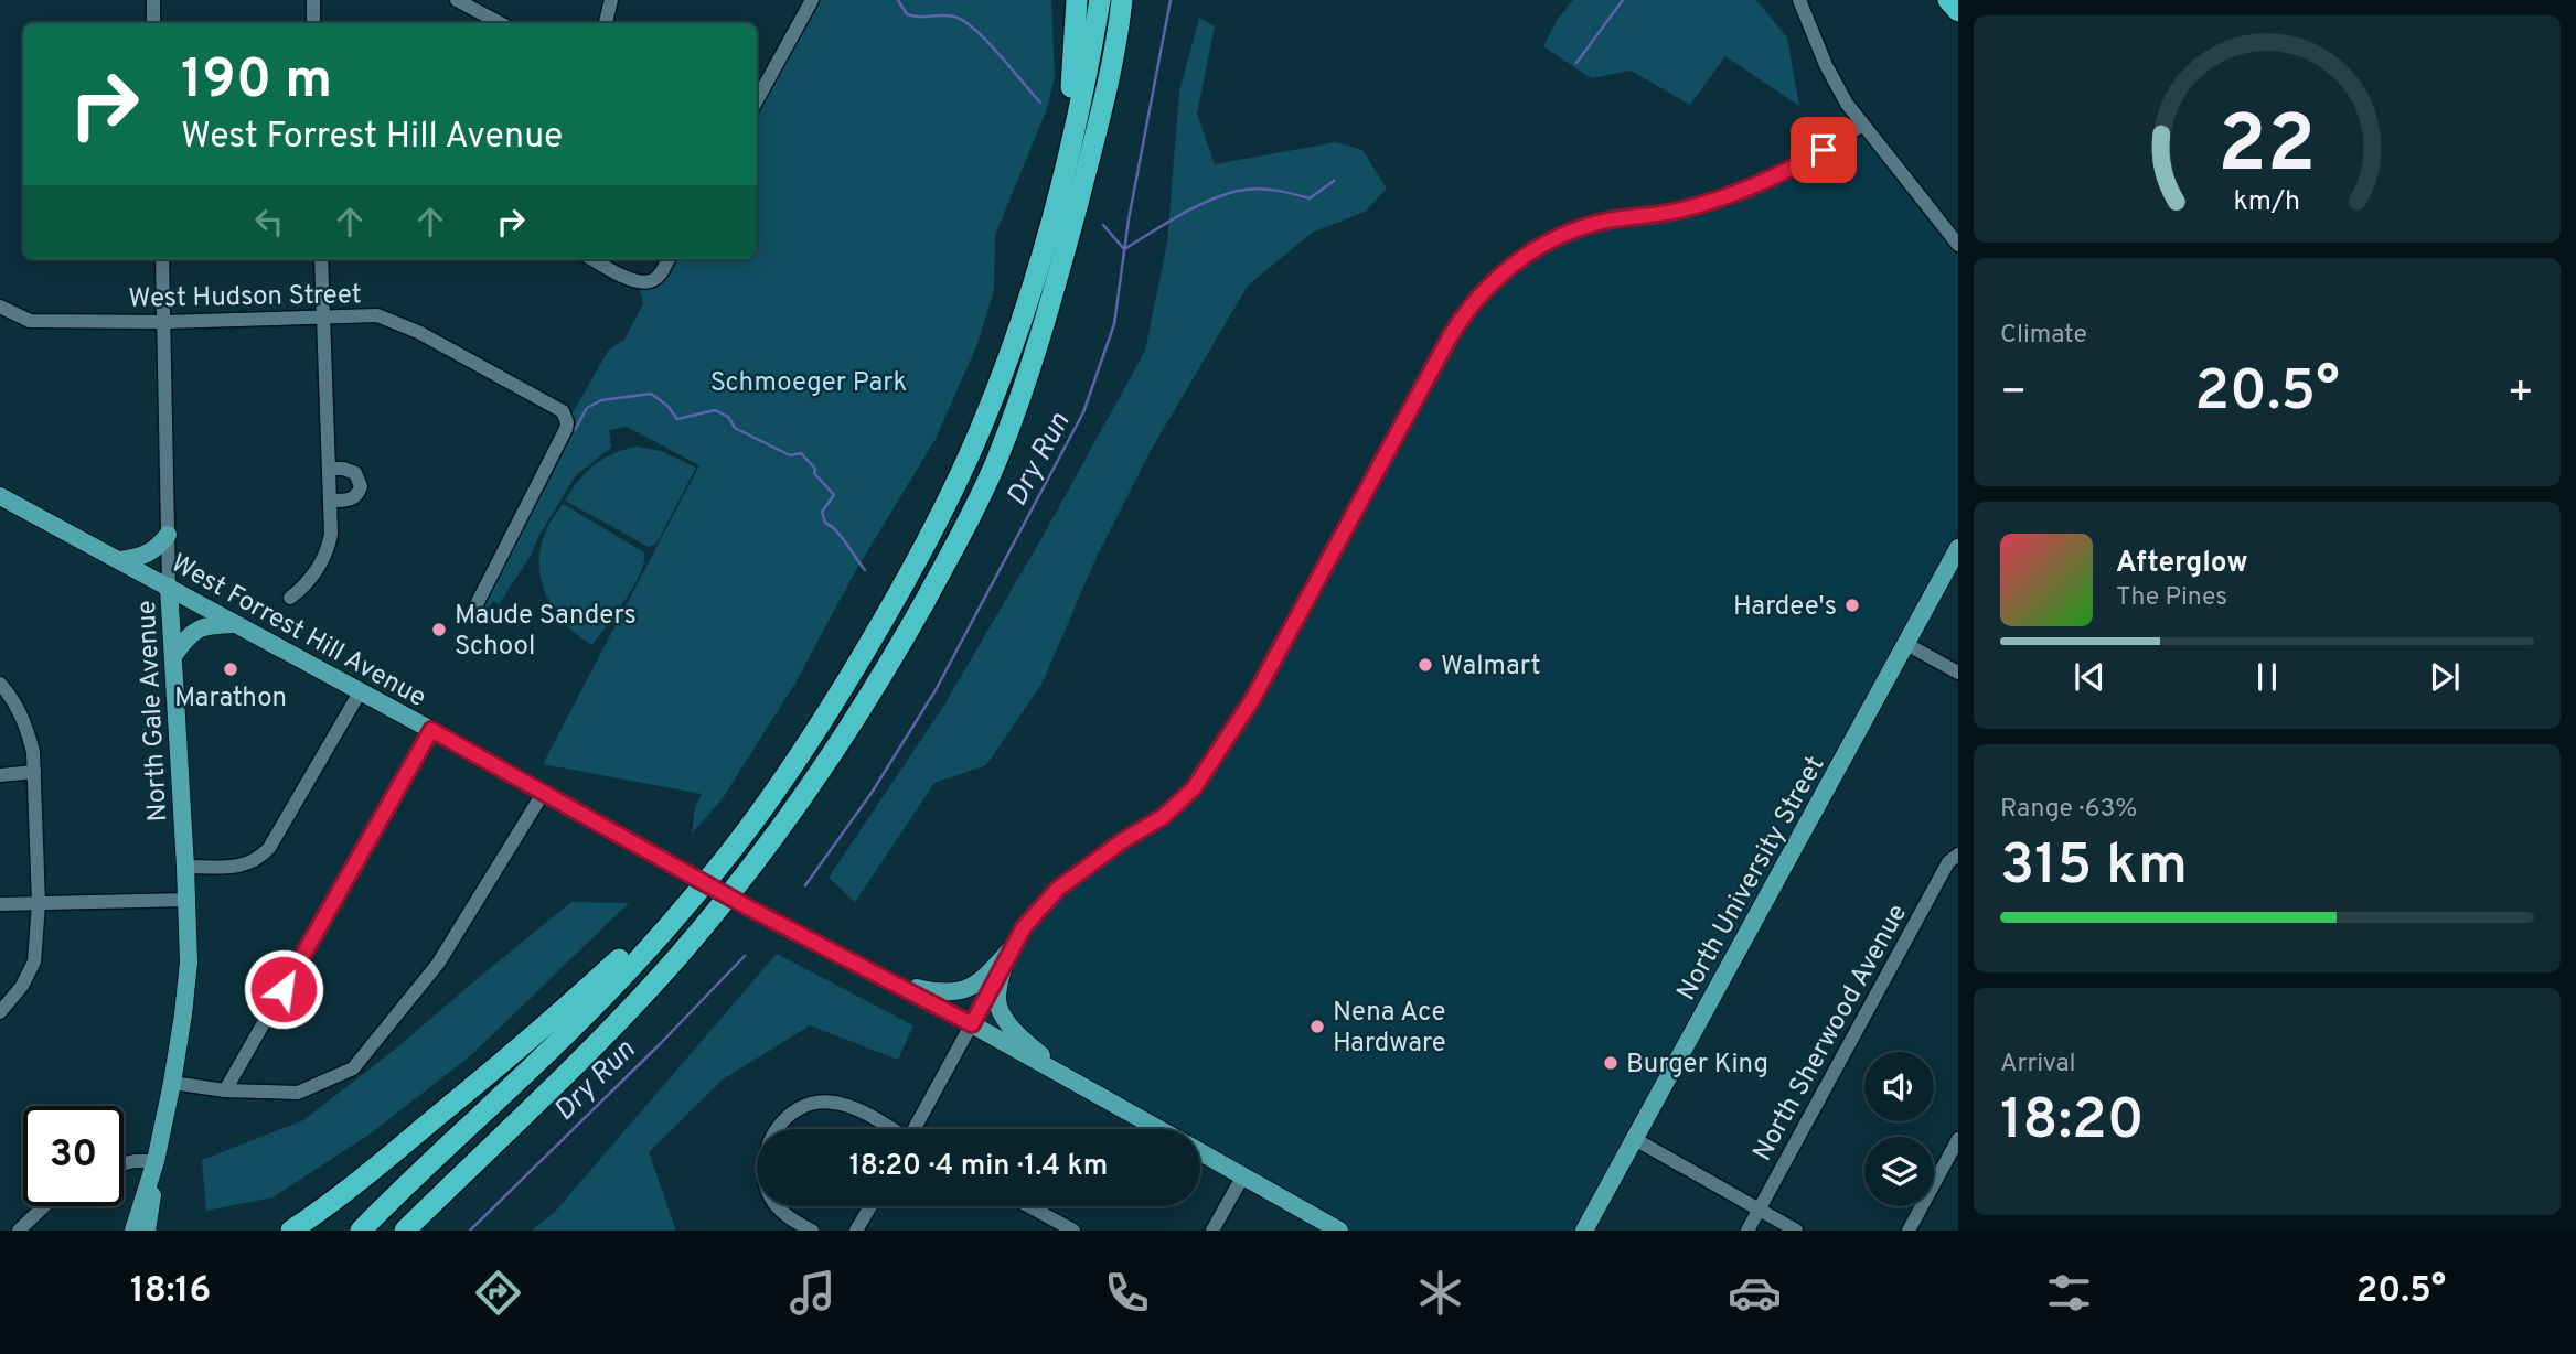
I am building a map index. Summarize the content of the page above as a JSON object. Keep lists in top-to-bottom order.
{
  "streets": {
    "main road": ["West Forrest Hill Avenue", "North Gale Avenue", "North University Street"],
    "street": ["West Hudson Street", "North Sherwood Avenue"]
  },
  "crossings": [
    ["West Hudson Street", "North Gale Avenue"],
    ["West Forrest Hill Avenue", "North Gale Avenue"]
  ],
  "water": ["Dry Run"],
  "parks": ["Schmoeger Park"],
  "places": [
    "Hardee's",
    "Maude Sanders School",
    "Walmart",
    "Marathon",
    "Nena Ace Hardware",
    "Burger King"
  ],
  "page": {
    "turn": ["190 m", "West Forrest Hill Avenue"],
    "tile": [
      "Climate",
      ["Range · 63%", "315 km"],
      ["Arrival", "18:20"]
    ],
    "heat": ["−", "20.5°", "+"],
    "song": ["Afterglow", "The Pines"],
    "limit": "30",
    "trip": "18:20 · 4 min · 1.4 km",
    "tabs": ["18:16", "20.5°"],
    "gauge": ["22", "km/h"]
  }
}
